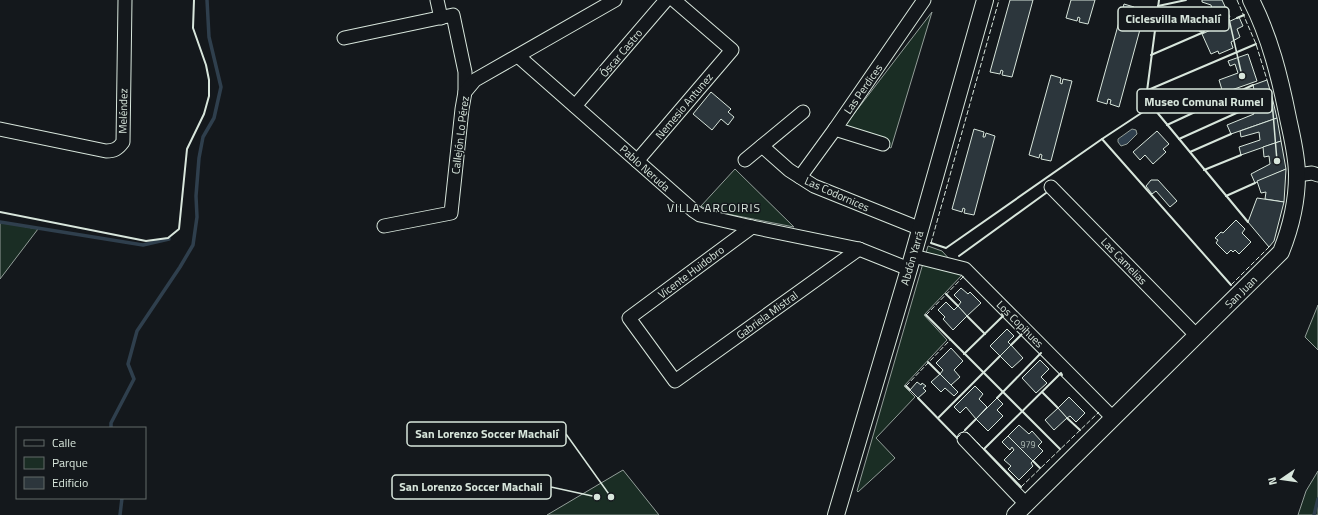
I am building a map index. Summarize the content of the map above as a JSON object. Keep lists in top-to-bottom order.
{
  "streets": {
    "main road": ["Abdón Yarrá", "San Juan"],
    "street": [
      "Óscar Castro",
      "Las Perdices",
      "Nemesio Antunez",
      "Meléndez",
      "Callejón Lo Pérez",
      "Pablo Neruda",
      "Las Codornices",
      "Las Camelias",
      "Vicente Huidobro",
      "Gabriela Mistral",
      "Los Copihues"
    ]
  },
  "crossings": [
    ["Óscar Castro", "Pablo Neruda"],
    ["Las Perdices", "Las Codornices"],
    ["Nemesio Antunez", "Pablo Neruda"],
    ["Callejón Lo Pérez", "Pablo Neruda"],
    ["Pablo Neruda", "Abdón Yarrá"],
    ["Pablo Neruda", "Vicente Huidobro"],
    ["Pablo Neruda", "Gabriela Mistral"],
    ["Pablo Neruda", "Los Copihues"],
    ["Las Codornices", "Abdón Yarrá"],
    ["Abdón Yarrá", "Los Copihues"],
    ["Las Camelias", "San Juan"],
    ["Vicente Huidobro", "Gabriela Mistral"],
    ["San Juan", "Los Copihues"]
  ],
  "districts": ["VILLA ARCOIRIS"],
  "places": [
    "Ciclesvilla Machalí",
    "Museo Comunal Rumel",
    "San Lorenzo Soccer Machali",
    "San Lorenzo Soccer Machalí"
  ],
  "house_numbers": ["979"],
  "legend": ["Calle", "Parque", "Edificio"],
  "north": "left"
}
